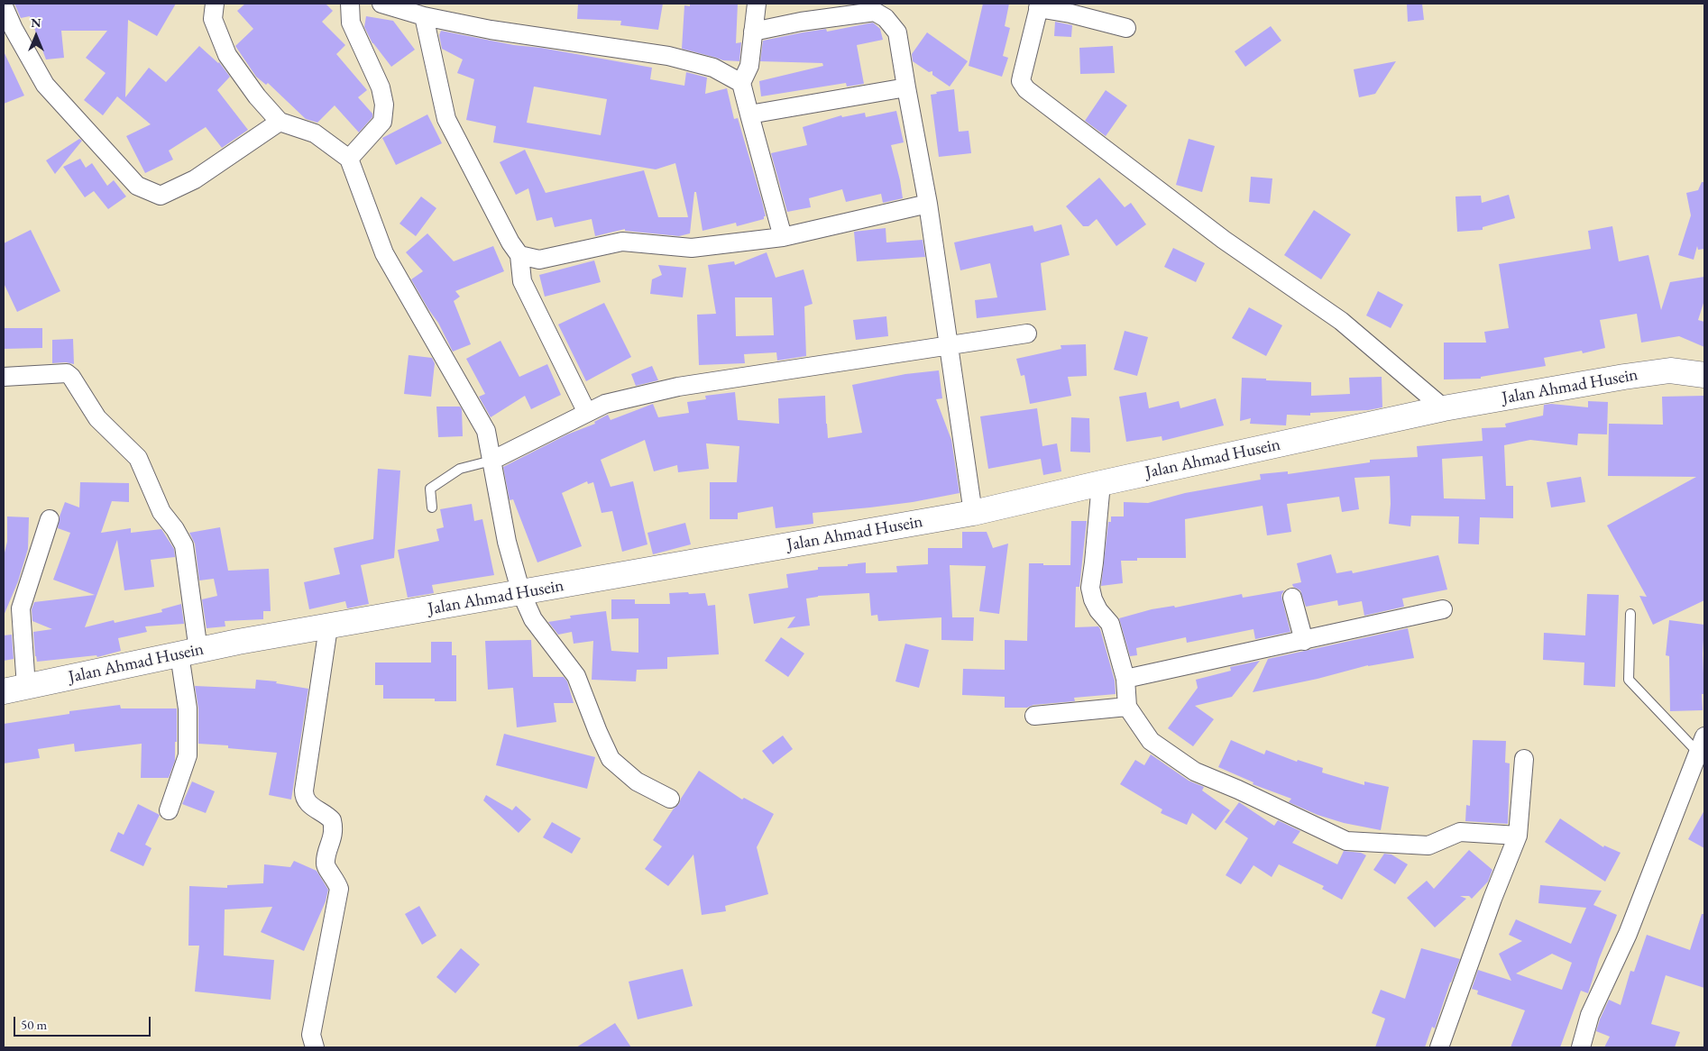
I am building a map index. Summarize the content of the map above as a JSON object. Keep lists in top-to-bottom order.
{
  "streets": {
    "main road": ["Jalan Ahmad Husein"]
  },
  "scale_bar": "50 m",
  "north": "top"
}
